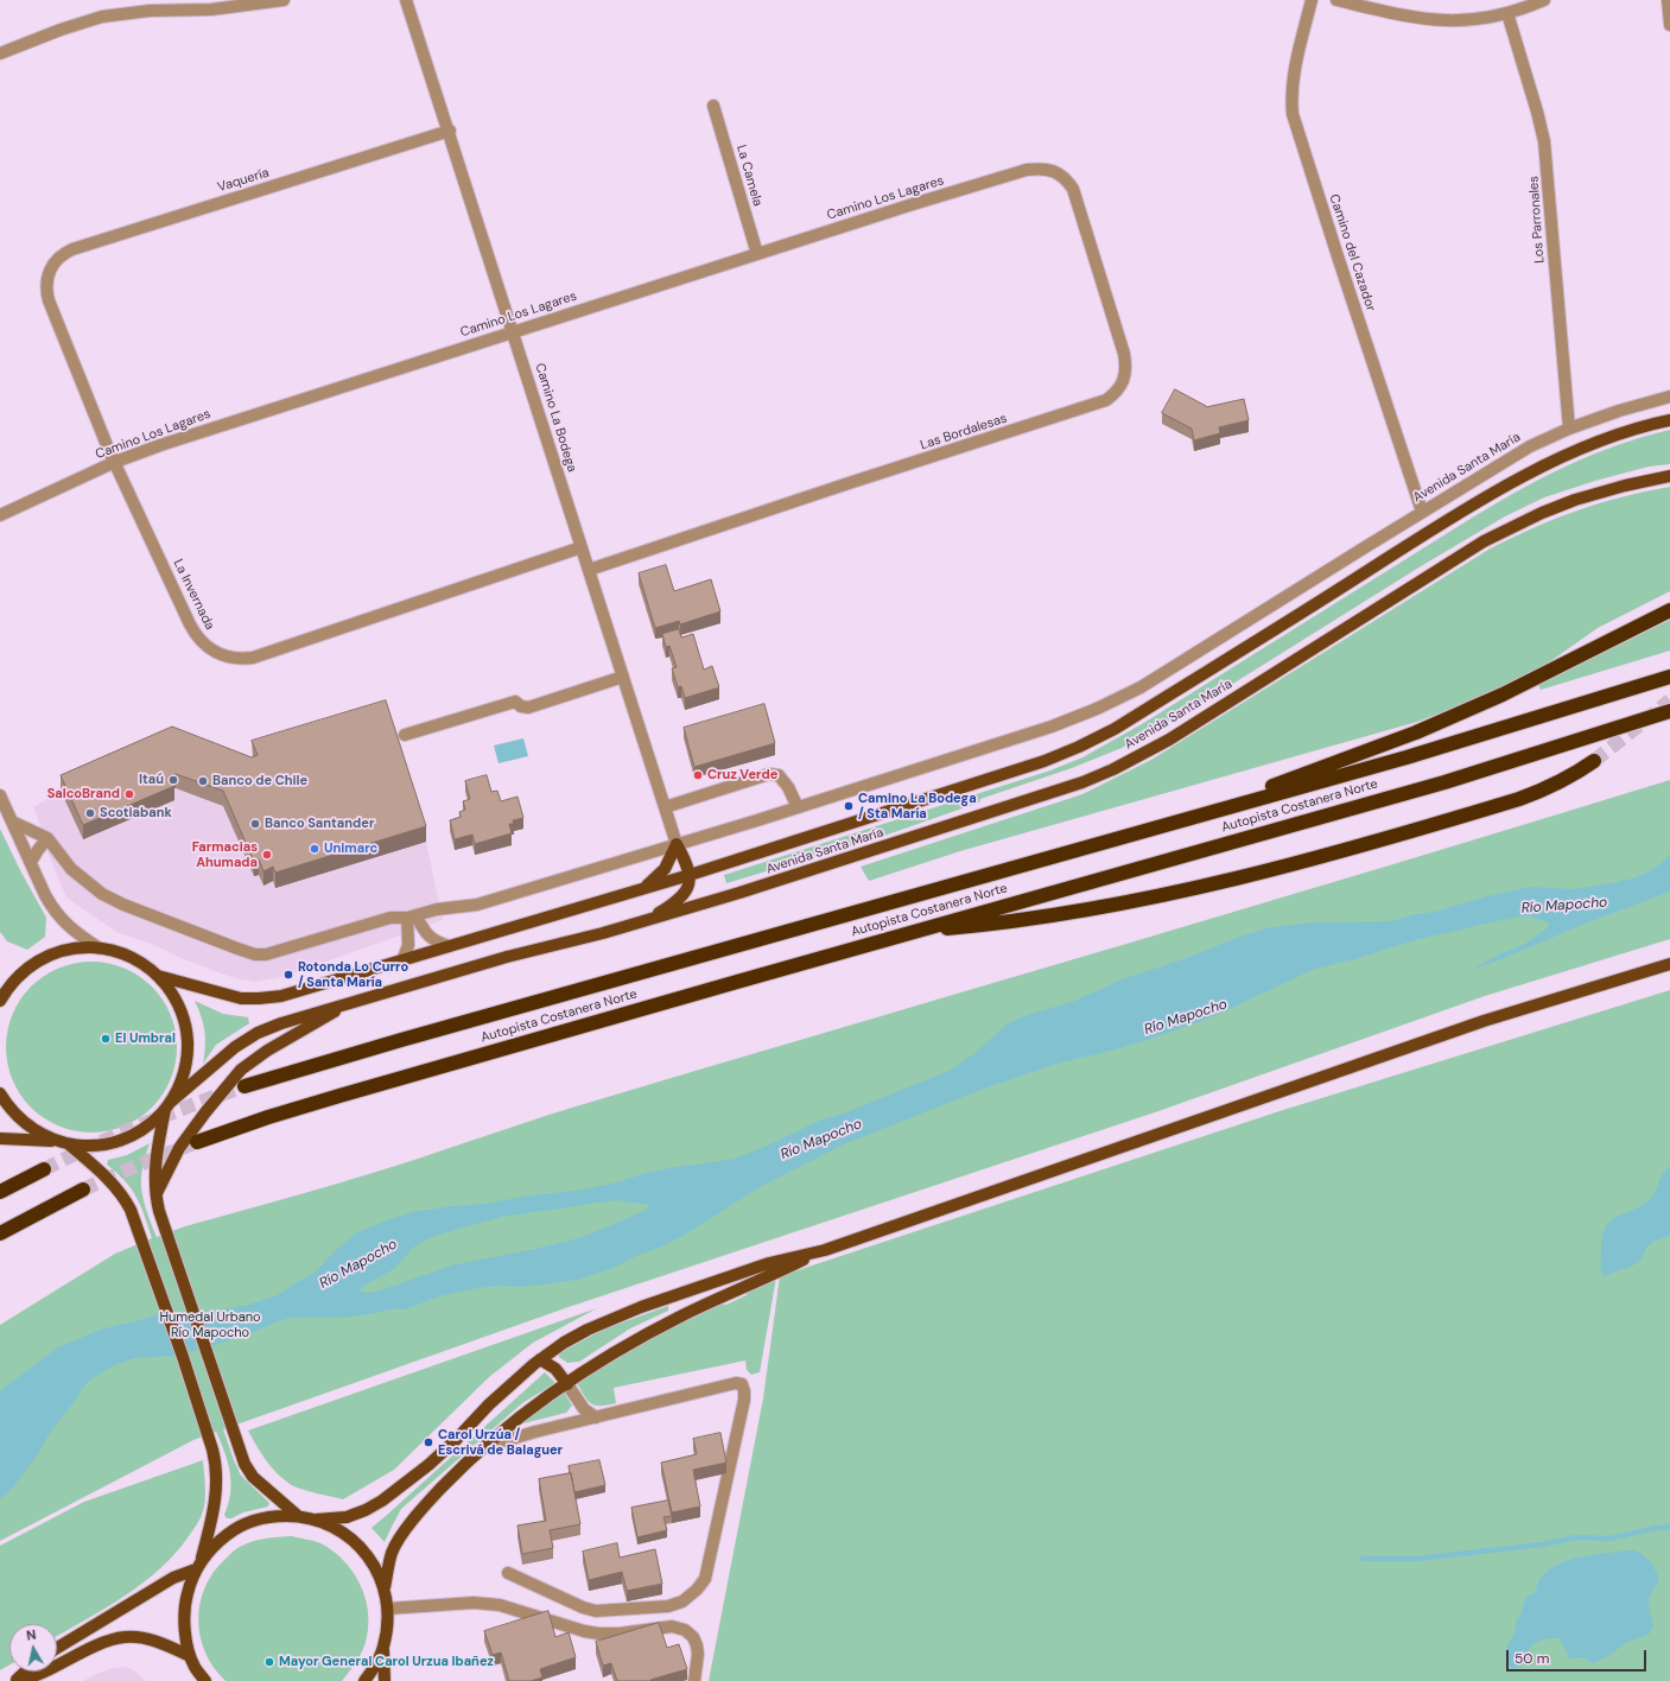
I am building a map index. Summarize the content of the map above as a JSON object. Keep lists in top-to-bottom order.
{
  "streets": {
    "highway": ["Autopista Costanera Norte"],
    "main road": ["Avenida Santa María"],
    "street": [
      "La Camela",
      "Vaquería",
      "Camino Los Lagares",
      "Los Parronales",
      "Camino del Cazador",
      "Camino La Bodega",
      "Las Bordalesas",
      "La Invernada"
    ]
  },
  "crossings": [
    ["La Camela", "Camino Los Lagares"],
    ["Vaquería", "Camino La Bodega"],
    ["Vaquería", "La Invernada"],
    ["Camino Los Lagares", "Camino La Bodega"],
    ["Camino Los Lagares", "Las Bordalesas"],
    ["Camino Los Lagares", "La Invernada"],
    ["Los Parronales", "Avenida Santa María"],
    ["Camino del Cazador", "Avenida Santa María"],
    ["Camino La Bodega", "Las Bordalesas"],
    ["Camino La Bodega", "Avenida Santa María"],
    ["Camino La Bodega", "La Invernada"]
  ],
  "water": ["Río Mapocho"],
  "parks": ["Humedal Urbano Río Mapocho"],
  "places": [
    "Cruz Verde",
    "Itaú",
    "Banco de Chile",
    "SalcoBrand",
    "Camino La Bodega / Sta María",
    "Scotiabank",
    "Banco Santander",
    "Unimarc",
    "Farmacias Ahumada",
    "Rotonda Lo Curro / Santa María",
    "El Umbral",
    "Carol Urzúa / Escrivá de Balaguer",
    "Mayor General Carol Urzua Ibañez"
  ],
  "scale_bar": "50 m",
  "north": "top"
}
